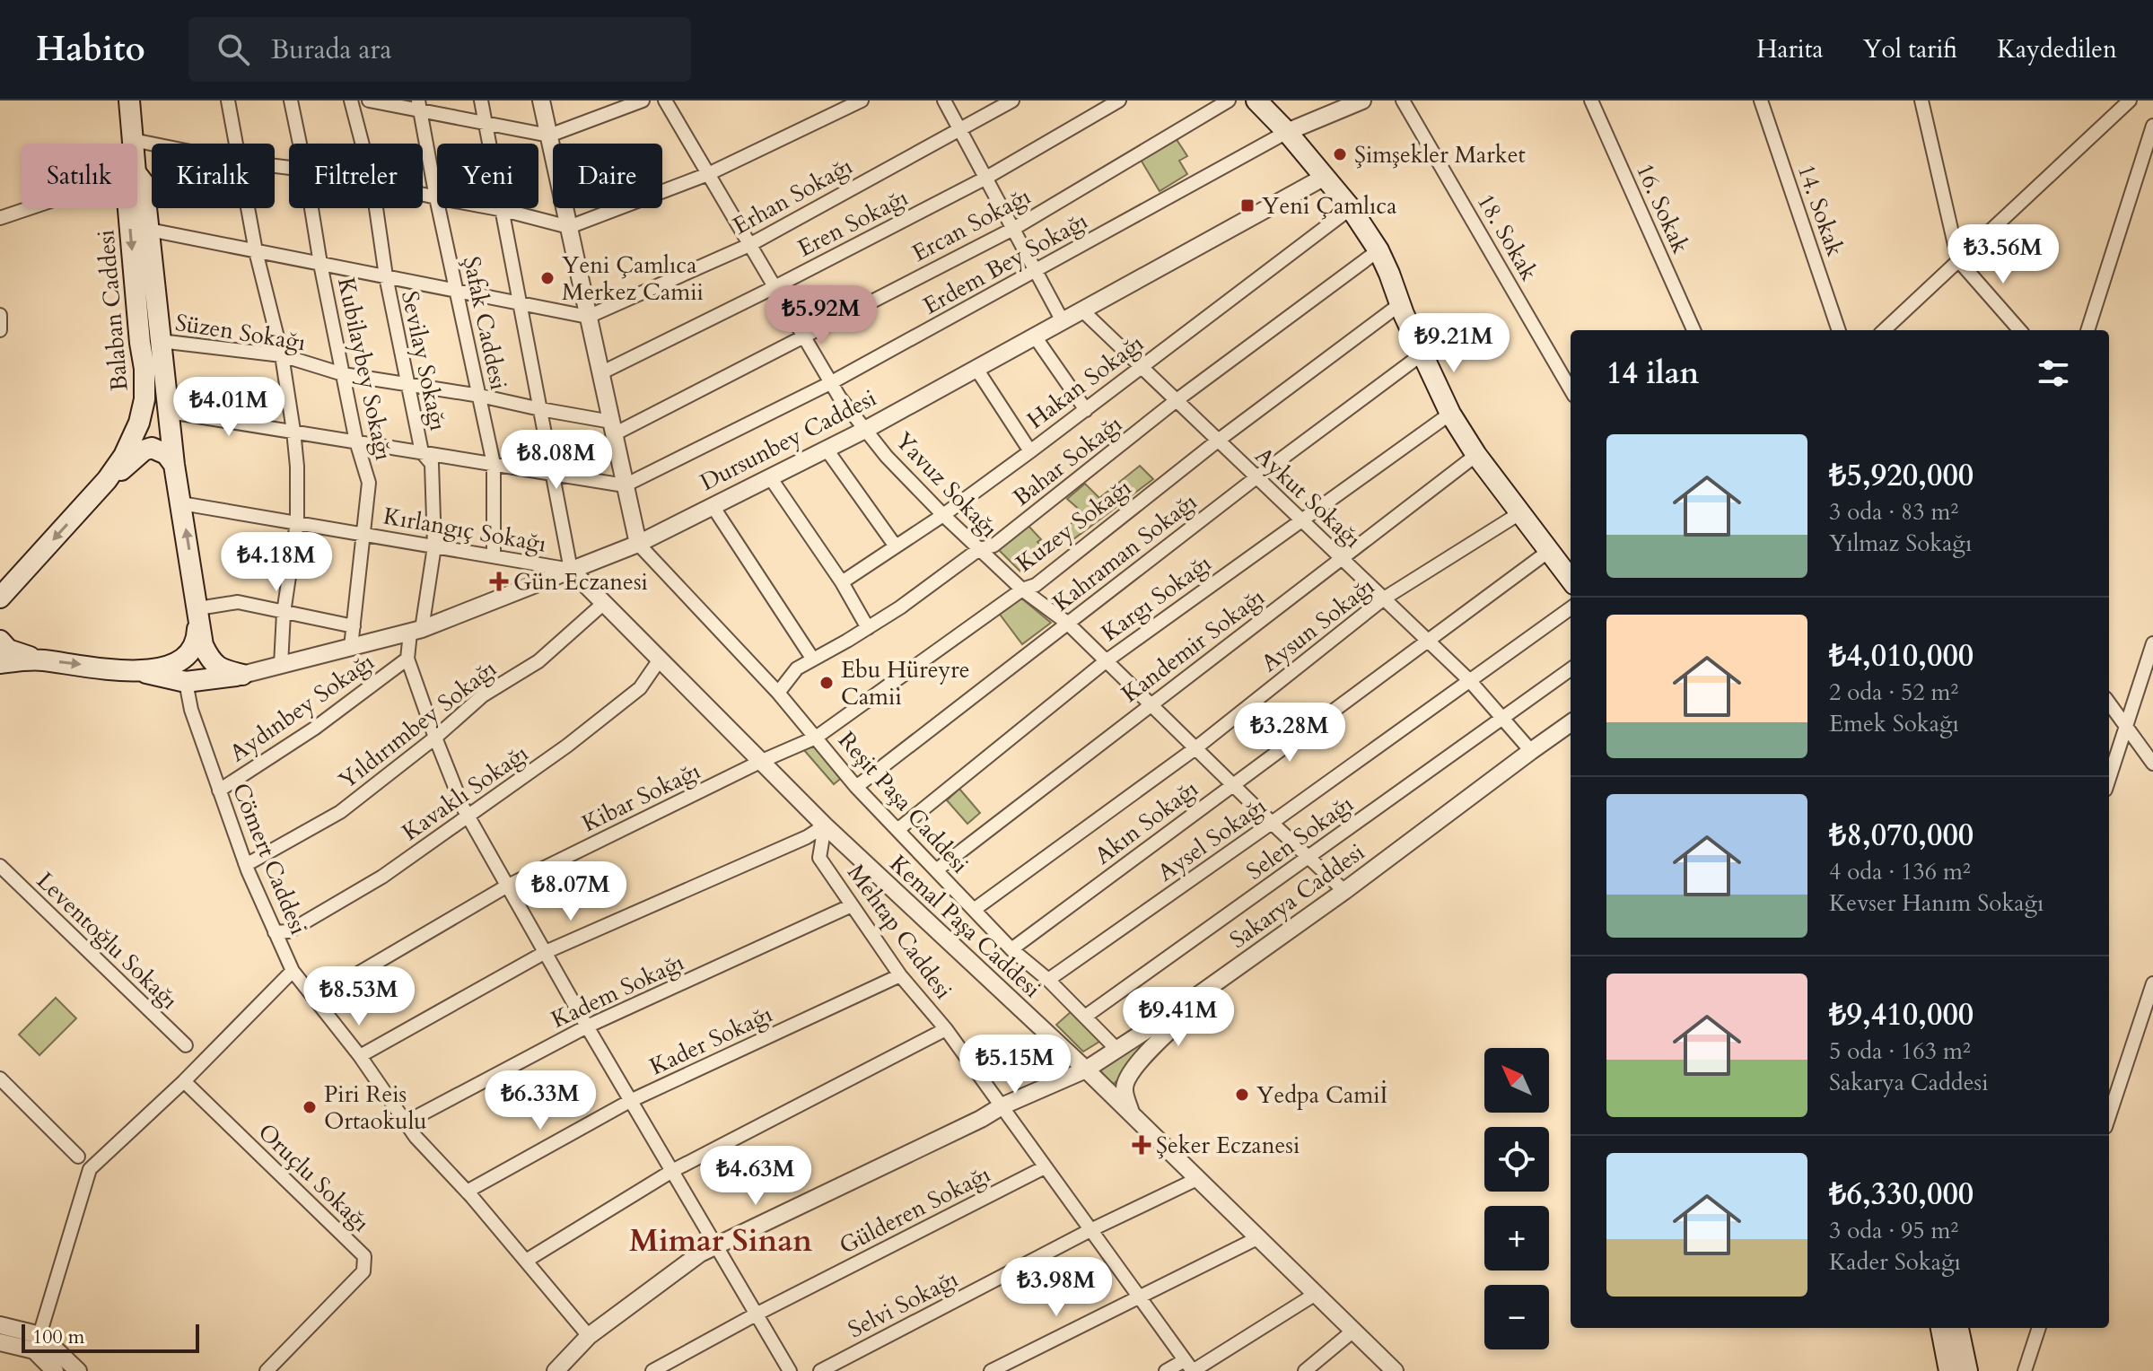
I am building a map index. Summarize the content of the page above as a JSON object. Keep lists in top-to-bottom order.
{
  "streets": {
    "main road": ["Balaban Caddesi"],
    "street": [
      "Erhan Sokağı",
      "16. Sokak",
      "14. Sokak",
      "Eren Sokağı",
      "Ercan Sokağı",
      "18. Sokak",
      "Erdem Bey Sokağı",
      "Şafak Caddesi",
      "Süzen Sokağı",
      "Sevilay Sokağı",
      "Kubilaybey Sokağı",
      "Hakan Sokağı",
      "Dursunbey Caddesi",
      "Bahar Sokağı",
      "Yavuz Sokağı",
      "Aykut Sokağı",
      "Kuzey Sokağı",
      "Kırlangıç Sokağı",
      "Kahraman Sokağı",
      "Kargı Sokağı",
      "Aysun Sokağı",
      "Kandemir Sokağı",
      "Aydınbey Sokağı",
      "Yıldırımbey Sokağı",
      "Kavaklı Sokağı",
      "Kibar Sokağı",
      "Reşit Paşa Caddesi",
      "Akın Sokağı",
      "Selen Sokağı",
      "Aysel Sokağı",
      "Cömert Caddesi",
      "Sakarya Caddesi",
      "Kemal Paşa Caddesi",
      "Mehtap Caddesi",
      "Leventoğlu Sokağı",
      "Kadem Sokağı",
      "Kader Sokağı",
      "Oruçlu Sokağı",
      "Gülderen Sokağı",
      "Selvi Sokağı"
    ]
  },
  "crossings": [
    ["Erhan Sokağı", "Yavuz Sokağı"],
    ["Eren Sokağı", "Yavuz Sokağı"],
    ["Ercan Sokağı", "Süzen Sokağı"],
    ["Ercan Sokağı", "Yavuz Sokağı"],
    ["Erdem Bey Sokağı", "Yavuz Sokağı"],
    ["Balaban Caddesi", "Süzen Sokağı"],
    ["Balaban Caddesi", "Dursunbey Caddesi"],
    ["Balaban Caddesi", "Kırlangıç Sokağı"],
    ["Şafak Caddesi", "Süzen Sokağı"],
    ["Şafak Caddesi", "Kırlangıç Sokağı"],
    ["Süzen Sokağı", "Sevilay Sokağı"],
    ["Süzen Sokağı", "Kubilaybey Sokağı"],
    ["Sevilay Sokağı", "Dursunbey Caddesi"],
    ["Sevilay Sokağı", "Kırlangıç Sokağı"],
    ["Sevilay Sokağı", "Aydınbey Sokağı"],
    ["Kubilaybey Sokağı", "Dursunbey Caddesi"],
    ["Kubilaybey Sokağı", "Kırlangıç Sokağı"],
    ["Hakan Sokağı", "Yavuz Sokağı"],
    ["Hakan Sokağı", "Aykut Sokağı"],
    ["Dursunbey Caddesi", "Yavuz Sokağı"],
    ["Dursunbey Caddesi", "Aykut Sokağı"],
    ["Dursunbey Caddesi", "Kırlangıç Sokağı"],
    ["Dursunbey Caddesi", "Reşit Paşa Caddesi"],
    ["Dursunbey Caddesi", "Kemal Paşa Caddesi"],
    ["Bahar Sokağı", "Yavuz Sokağı"],
    ["Bahar Sokağı", "Aykut Sokağı"],
    ["Bahar Sokağı", "Reşit Paşa Caddesi"],
    ["Yavuz Sokağı", "Kuzey Sokağı"],
    ["Yavuz Sokağı", "Kahraman Sokağı"],
    ["Yavuz Sokağı", "Kargı Sokağı"],
    ["Yavuz Sokağı", "Aysun Sokağı"],
    ["Yavuz Sokağı", "Kandemir Sokağı"],
    ["Yavuz Sokağı", "Akın Sokağı"],
    ["Yavuz Sokağı", "Selen Sokağı"],
    ["Yavuz Sokağı", "Aysel Sokağı"],
    ["Yavuz Sokağı", "Sakarya Caddesi"],
    ["Aykut Sokağı", "Kuzey Sokağı"],
    ["Aykut Sokağı", "Kahraman Sokağı"],
    ["Aykut Sokağı", "Kargı Sokağı"],
    ["Aykut Sokağı", "Aysun Sokağı"],
    ["Aykut Sokağı", "Kandemir Sokağı"],
    ["Aykut Sokağı", "Akın Sokağı"],
    ["Aykut Sokağı", "Selen Sokağı"],
    ["Aykut Sokağı", "Aysel Sokağı"],
    ["Aykut Sokağı", "Sakarya Caddesi"],
    ["Kuzey Sokağı", "Kibar Sokağı"],
    ["Kuzey Sokağı", "Reşit Paşa Caddesi"],
    ["Kuzey Sokağı", "Kemal Paşa Caddesi"],
    ["Kırlangıç Sokağı", "Kemal Paşa Caddesi"],
    ["Kahraman Sokağı", "Reşit Paşa Caddesi"],
    ["Kargı Sokağı", "Reşit Paşa Caddesi"],
    ["Aysun Sokağı", "Reşit Paşa Caddesi"],
    ["Kandemir Sokağı", "Reşit Paşa Caddesi"],
    ["Aydınbey Sokağı", "Cömert Caddesi"],
    ["Yıldırımbey Sokağı", "Cömert Caddesi"],
    ["Yıldırımbey Sokağı", "Kemal Paşa Caddesi"],
    ["Kavaklı Sokağı", "Cömert Caddesi"],
    ["Kavaklı Sokağı", "Kemal Paşa Caddesi"],
    ["Kibar Sokağı", "Cömert Caddesi"],
    ["Kibar Sokağı", "Kemal Paşa Caddesi"],
    ["Reşit Paşa Caddesi", "Akın Sokağı"],
    ["Reşit Paşa Caddesi", "Selen Sokağı"],
    ["Reşit Paşa Caddesi", "Aysel Sokağı"],
    ["Reşit Paşa Caddesi", "Sakarya Caddesi"],
    ["Cömert Caddesi", "Sakarya Caddesi"],
    ["Cömert Caddesi", "Kadem Sokağı"],
    ["Cömert Caddesi", "Kader Sokağı"],
    ["Sakarya Caddesi", "Kemal Paşa Caddesi"],
    ["Sakarya Caddesi", "Mehtap Caddesi"],
    ["Kemal Paşa Caddesi", "Mehtap Caddesi"],
    ["Kemal Paşa Caddesi", "Selvi Sokağı"],
    ["Mehtap Caddesi", "Kadem Sokağı"],
    ["Mehtap Caddesi", "Kader Sokağı"],
    ["Mehtap Caddesi", "Gülderen Sokağı"],
    ["Mehtap Caddesi", "Selvi Sokağı"]
  ],
  "districts": ["Mimar Sinan"],
  "places": {
    "other": [
      "Şimşekler Market",
      "Yeni Çamlıca Merkez Camii",
      "Ebu Hüreyre Camii",
      "Yedpa Camiİ",
      "Piri Reis Ortaokulu"
    ],
    "transit": ["Yeni Çamlıca"],
    "health": ["Gün Eczanesi", "Şeker Eczanesi"]
  },
  "scale_bar": "100 m",
  "north": "top left",
  "page": {
    "header": "Habito",
    "search": "Burada ara",
    "nav": ["Harita", "Yol tarifi", "Kaydedilen"],
    "chip": [
      "Satılık",
      "Kiralık",
      "Filtreler",
      "Yeni",
      "Daire"
    ],
    "price": [
      "₺3.56M",
      "₺5.92M",
      "₺9.21M",
      "₺4.01M",
      "₺8.08M",
      "₺4.18M",
      "₺3.28M",
      "₺8.07M",
      "₺8.53M",
      "₺9.41M",
      "₺5.15M",
      "₺6.33M",
      "₺4.63M",
      "₺3.98M"
    ],
    "heading": "14 ilan",
    "list": [
      {
        "name": "₺5,920,000",
        "note": "3 oda · 83 m² · Yılmaz Sokağı"
      },
      {
        "name": "₺4,010,000",
        "note": "2 oda · 52 m² · Emek Sokağı"
      },
      {
        "name": "₺8,070,000",
        "note": "4 oda · 136 m² · Kevser Hanım Sokağı"
      },
      {
        "name": "₺9,410,000",
        "note": "5 oda · 163 m² · Sakarya Caddesi"
      },
      {
        "name": "₺6,330,000",
        "note": "3 oda · 95 m² · Kader Sokağı"
      }
    ],
    "map_buttons": ["+", "−"],
    "scale": "100 m"
  }
}
